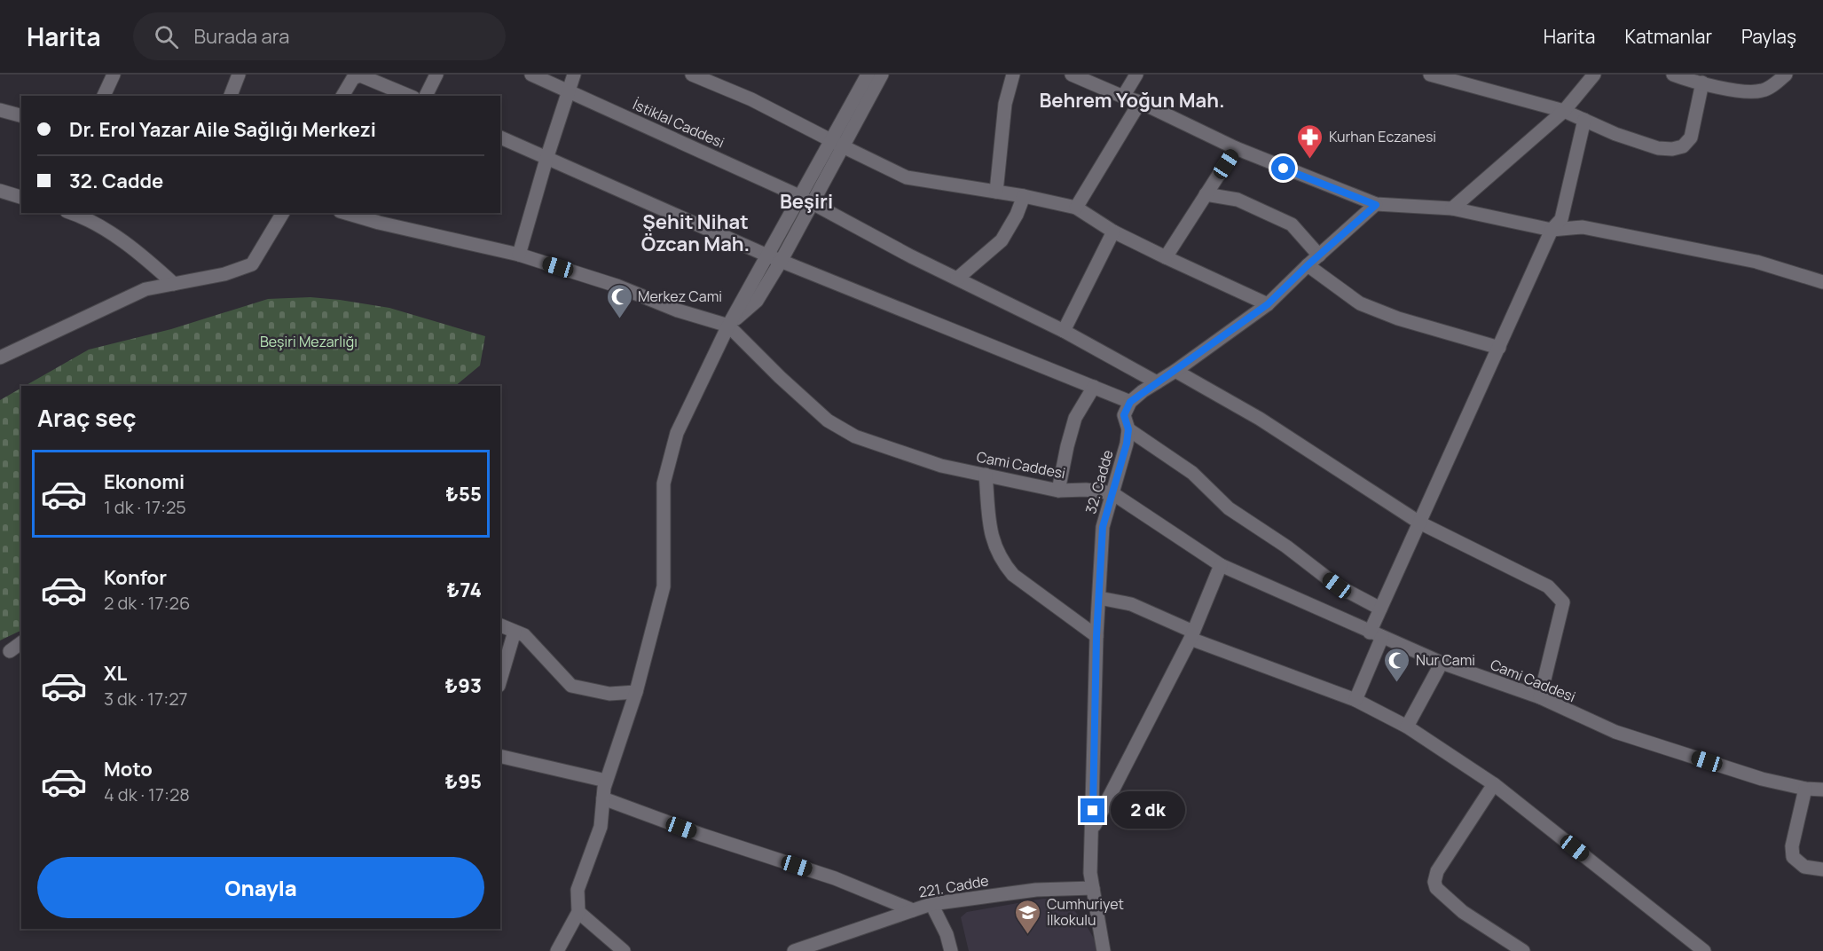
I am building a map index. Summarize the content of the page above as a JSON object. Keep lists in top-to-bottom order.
{
  "streets": {
    "street": [
      "İstiklal Caddesi",
      "Cami Caddesi",
      "32. Cadde",
      "221. Cadde"
    ]
  },
  "crossings": [
    ["Cami Caddesi", "32. Cadde"],
    ["32. Cadde", "221. Cadde"]
  ],
  "districts": ["Behrem Yoğun Mah.", "Beşiri", "Şehit Nihat Özcan Mah."],
  "parks": ["Beşiri Mezarlığı"],
  "places": {
    "pharmacy": ["Kurhan Eczanesi"],
    "mosque": ["Merkez Cami", "Nur Cami"],
    "school or university": ["Cumhuriyet İlkokulu"]
  },
  "page": {
    "header": "Harita",
    "search": "Burada ara",
    "nav": ["Harita", "Katmanlar", "Paylaş"],
    "banner": ["Dr. Erol Yazar Aile Sağlığı Merkezi", "32. Cadde"],
    "heading": "Araç seç",
    "list": [
      {
        "name": "Ekonomi",
        "note": "1 dk · 17:25",
        "value": "₺55"
      },
      {
        "name": "Konfor",
        "note": "2 dk · 17:26",
        "value": "₺74"
      },
      {
        "name": "XL",
        "note": "3 dk · 17:27",
        "value": "₺93"
      },
      {
        "name": "Moto",
        "note": "4 dk · 17:28",
        "value": "₺95"
      }
    ],
    "bubble": "2 dk",
    "buttons": "Onayla"
  }
}
